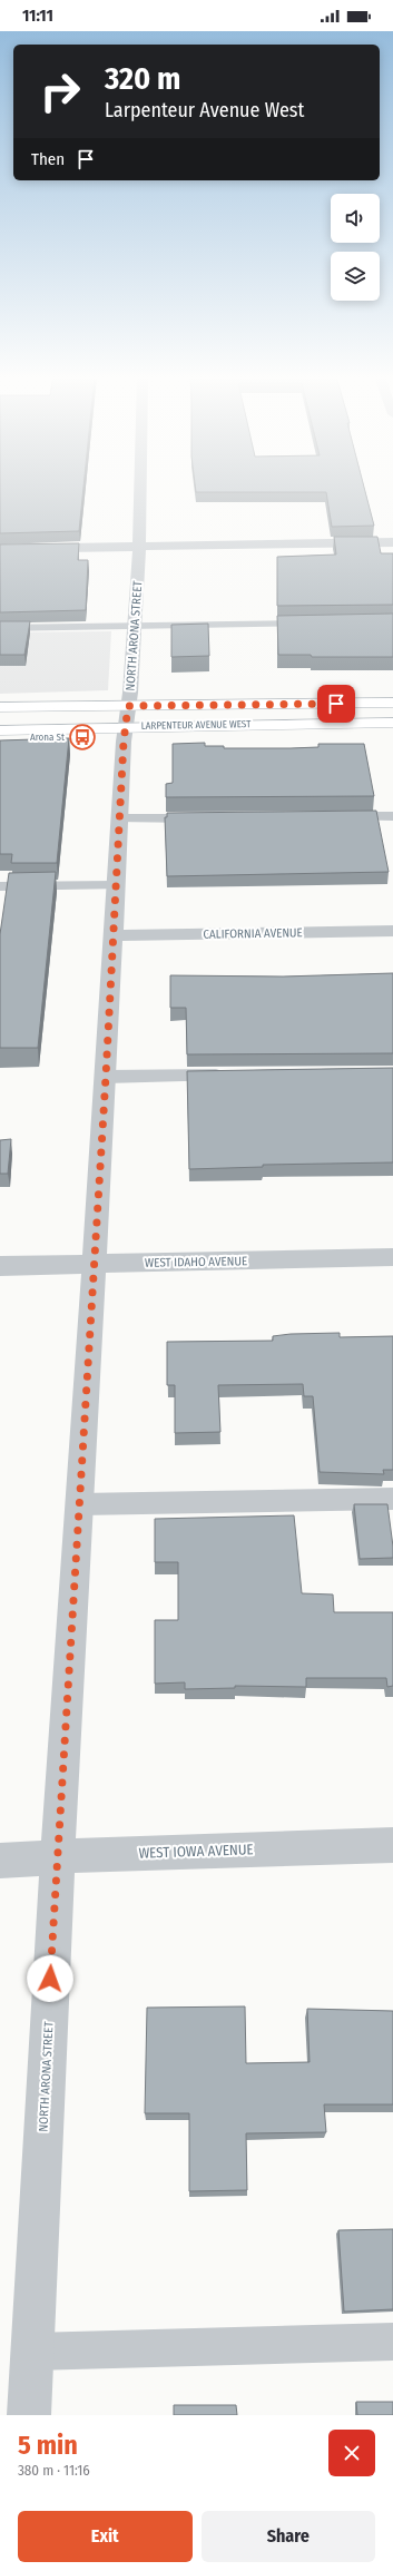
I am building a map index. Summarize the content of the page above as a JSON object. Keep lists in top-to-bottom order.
{
  "streets": {
    "main road": ["LARPENTEUR AVENUE WEST"],
    "street": [
      "NORTH ARONA STREET",
      "CALIFORNIA AVENUE",
      "WEST IDAHO AVENUE",
      "WEST IOWA AVENUE"
    ]
  },
  "crossings": [
    ["NORTH ARONA STREET", "LARPENTEUR AVENUE WEST"],
    ["NORTH ARONA STREET", "CALIFORNIA AVENUE"],
    ["NORTH ARONA STREET", "WEST IDAHO AVENUE"],
    ["NORTH ARONA STREET", "WEST IOWA AVENUE"]
  ],
  "places": {
    "bus stop": ["Arona St"]
  },
  "page": {
    "status": "11:11",
    "turn": ["320 m", "Larpenteur Avenue West"],
    "then": "Then",
    "heading": ["5 min", "380 m · 11:16"],
    "buttons": ["Exit", "Share"]
  }
}
